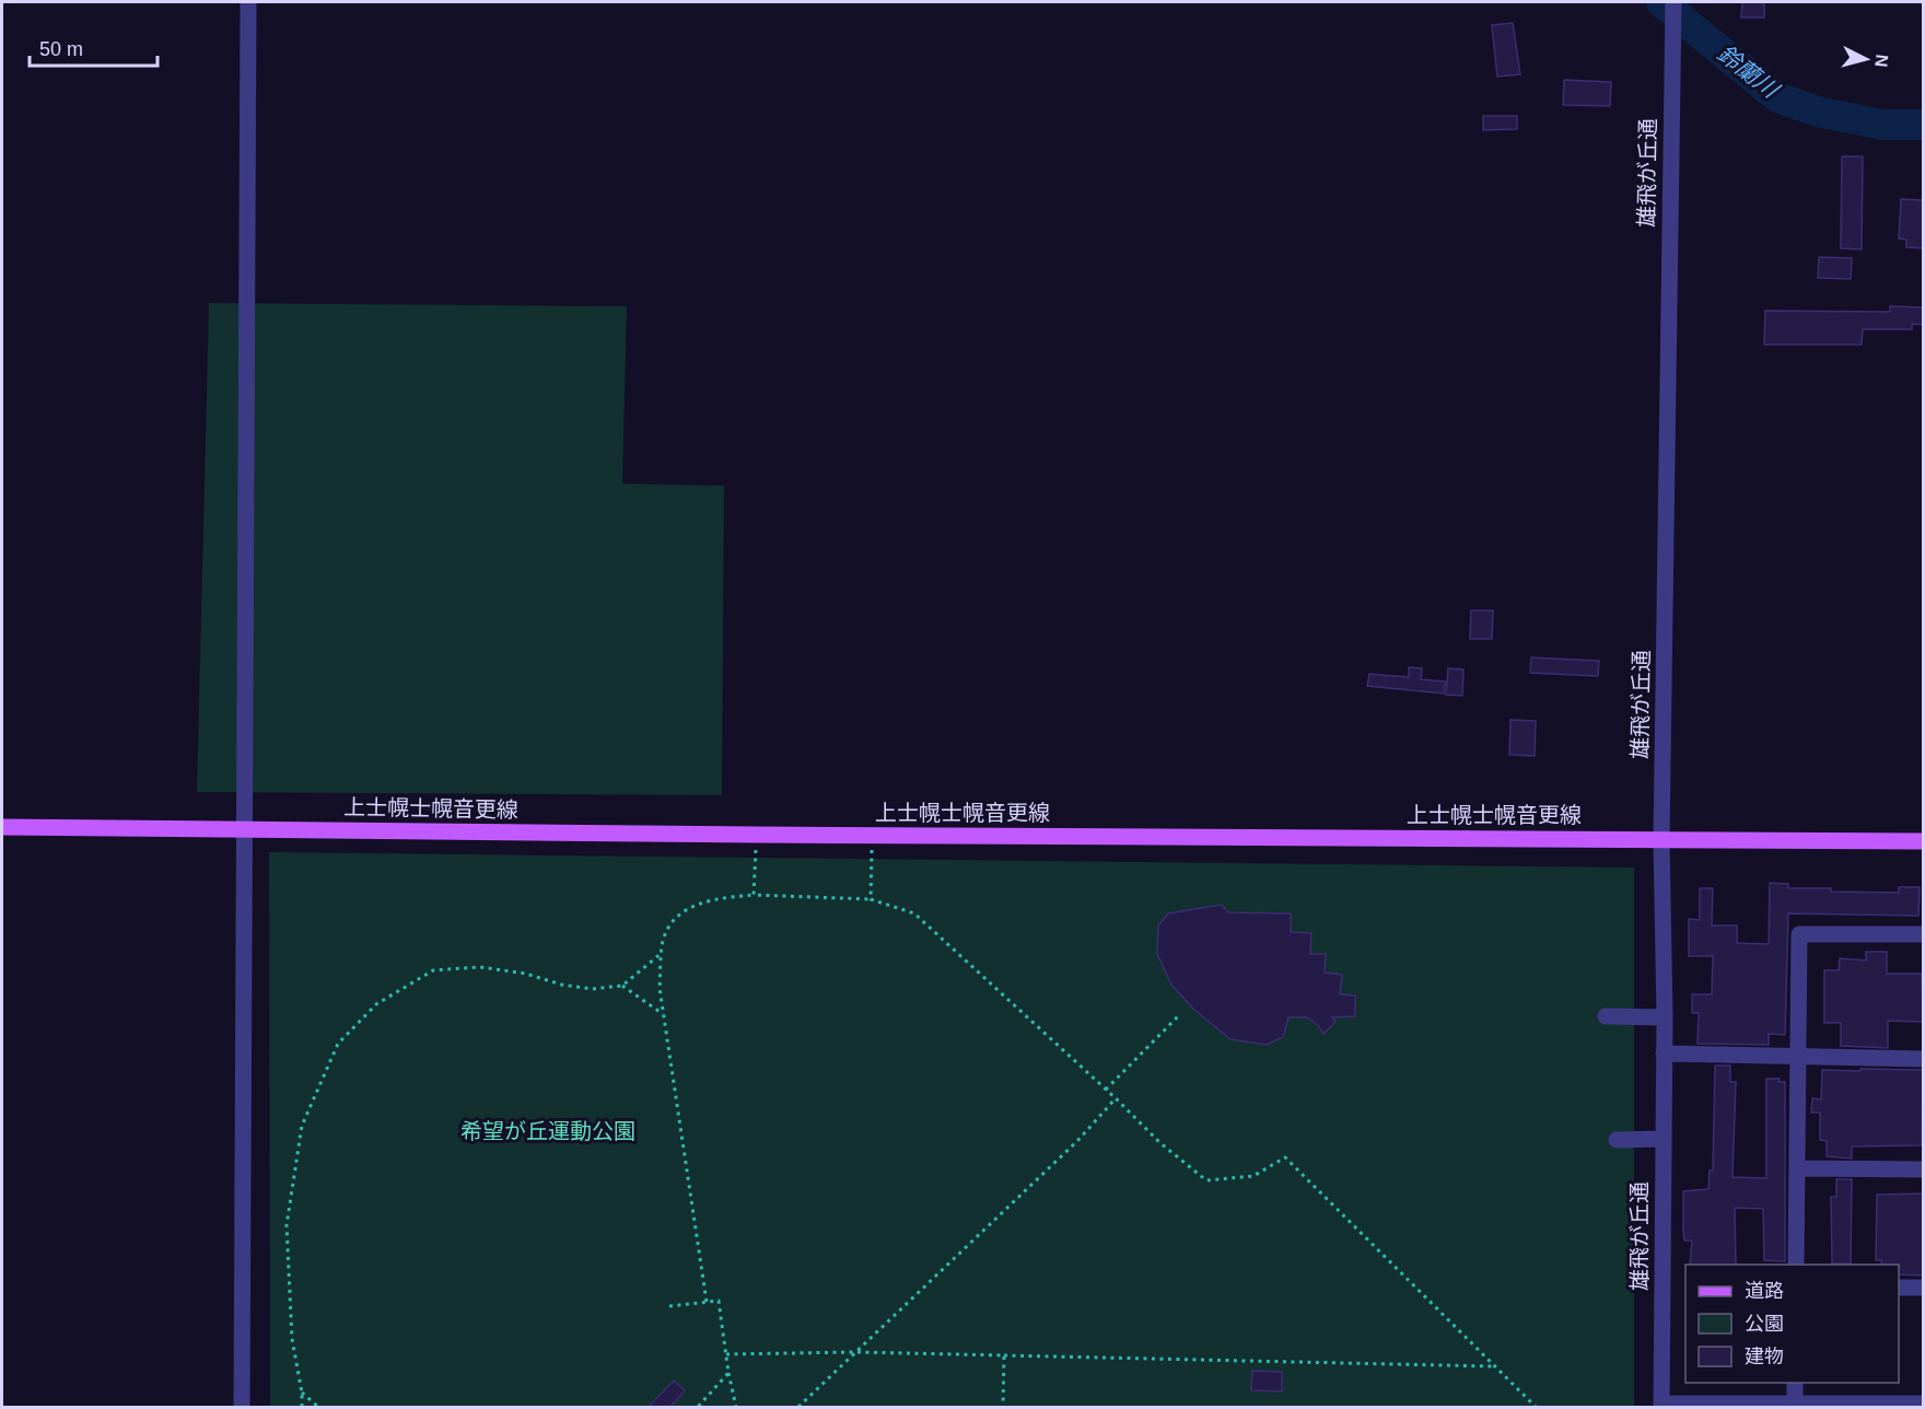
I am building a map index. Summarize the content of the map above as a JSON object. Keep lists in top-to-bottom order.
{
  "streets": {
    "main road": ["上士幌士幌音更線"],
    "street": ["雄飛が丘通"]
  },
  "crossings": [
    ["雄飛が丘通", "上士幌士幌音更線"]
  ],
  "water": ["鈴蘭川"],
  "parks": ["希望が丘運動公園"],
  "legend": ["道路", "公園", "建物"],
  "scale_bar": "50 m",
  "north": "right"
}
